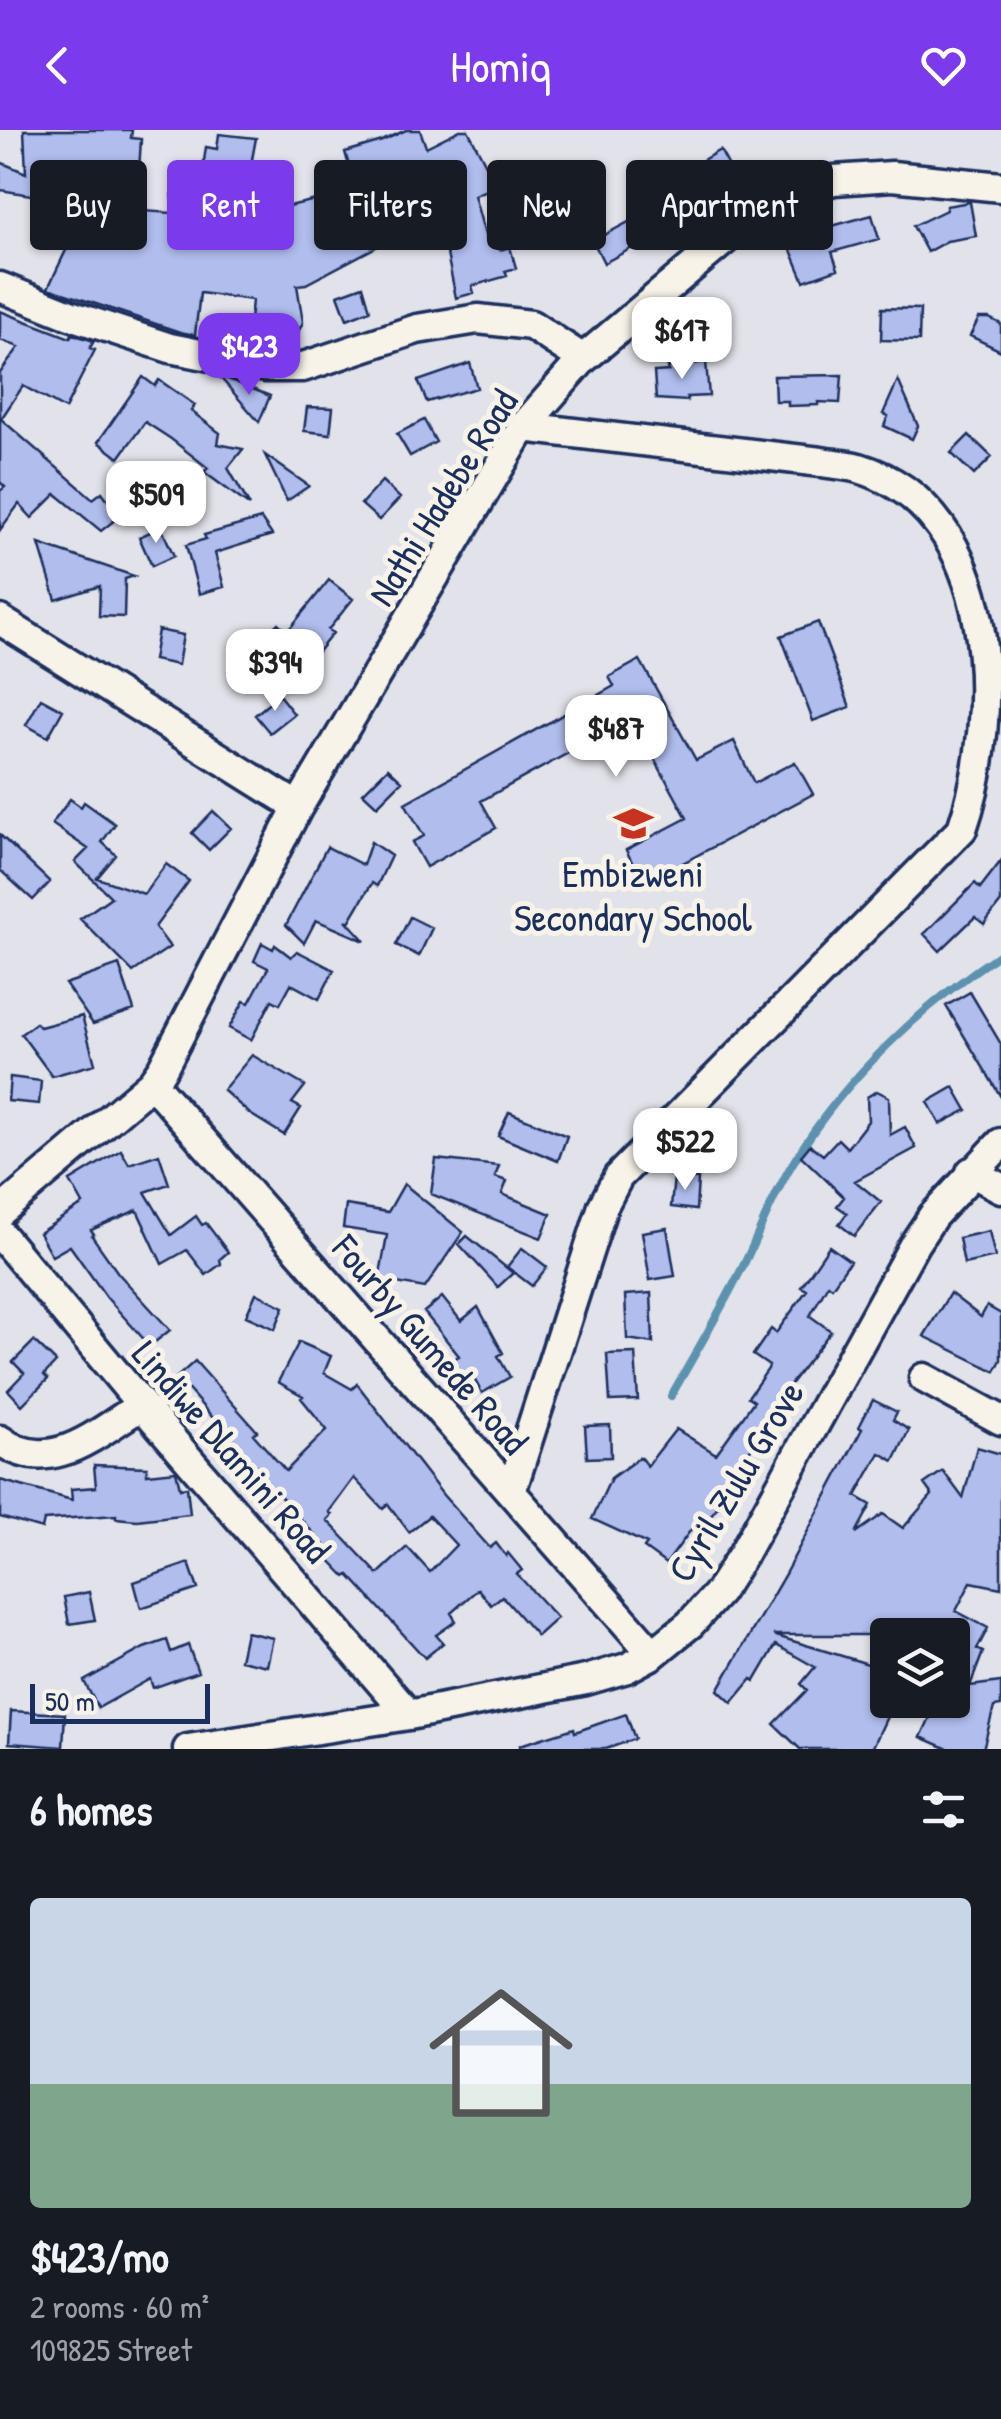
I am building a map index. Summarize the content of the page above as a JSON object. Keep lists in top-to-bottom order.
{
  "streets": {
    "street": [
      "Nathi Hadebe Road",
      "Fourby Gumede Road",
      "Lindiwe Dlamini Road",
      "Cyril Zulu Grove"
    ]
  },
  "crossings": [
    ["Nathi Hadebe Road", "Fourby Gumede Road"],
    ["Fourby Gumede Road", "Cyril Zulu Grove"],
    ["Lindiwe Dlamini Road", "Cyril Zulu Grove"]
  ],
  "places": {
    "school or university": ["Embizweni Secondary School"]
  },
  "scale_bar": "50 m",
  "page": {
    "header": "Homiq",
    "chip": [
      "Buy",
      "Rent",
      "Filters",
      "New",
      "Apartment"
    ],
    "price": [
      "$617",
      "$423",
      "$509",
      "$394",
      "$487",
      "$522"
    ],
    "scale": "50 m",
    "heading": "6 homes",
    "list": [
      {
        "name": "$423/mo",
        "note": "2 rooms · 60 m² · 109825 Street"
      }
    ]
  }
}
